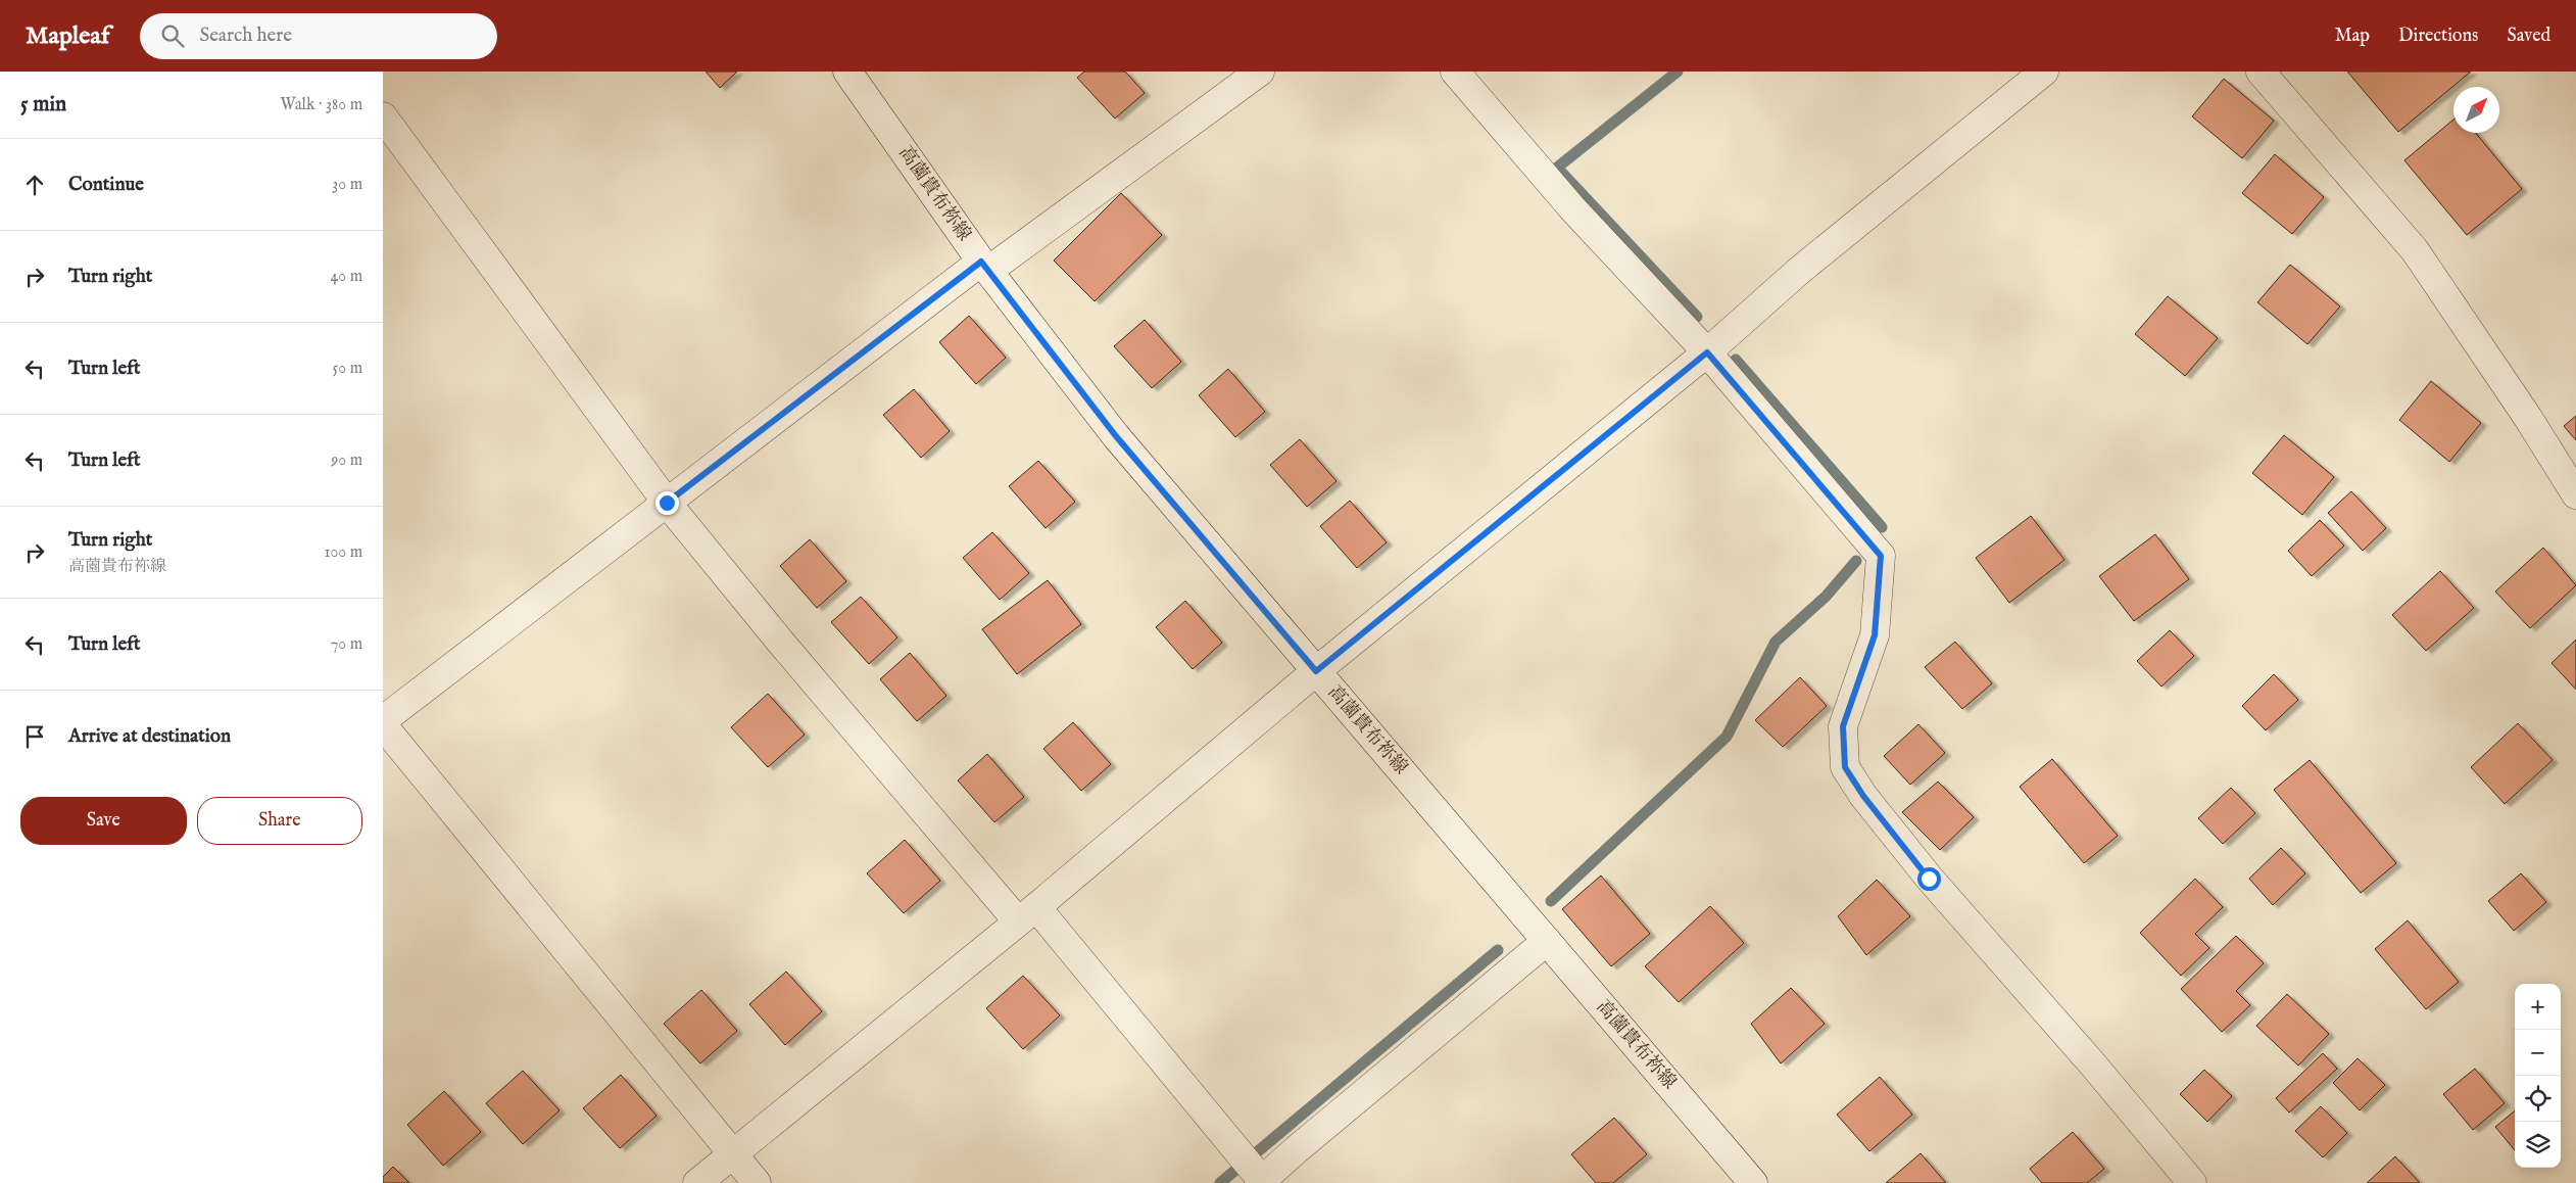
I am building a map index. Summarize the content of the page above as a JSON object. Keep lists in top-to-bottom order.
{
  "streets": {
    "street": ["高薗貴布祢線"]
  },
  "north": "top right",
  "page": {
    "header": "Mapleaf",
    "search": "Search here",
    "nav": ["Map", "Directions", "Saved"],
    "heading": ["5 min", "Walk · 380 m"],
    "list": [
      ["Continue", "30 m"],
      ["Turn right", "40 m"],
      ["Turn left", "50 m"],
      ["Turn left", "90 m"],
      ["Turn right", "高薗貴布祢線", "100 m"],
      ["Turn left", "70 m"],
      "Arrive at destination"
    ],
    "buttons": ["Save", "Share"],
    "map_buttons": ["+", "−"]
  }
}
